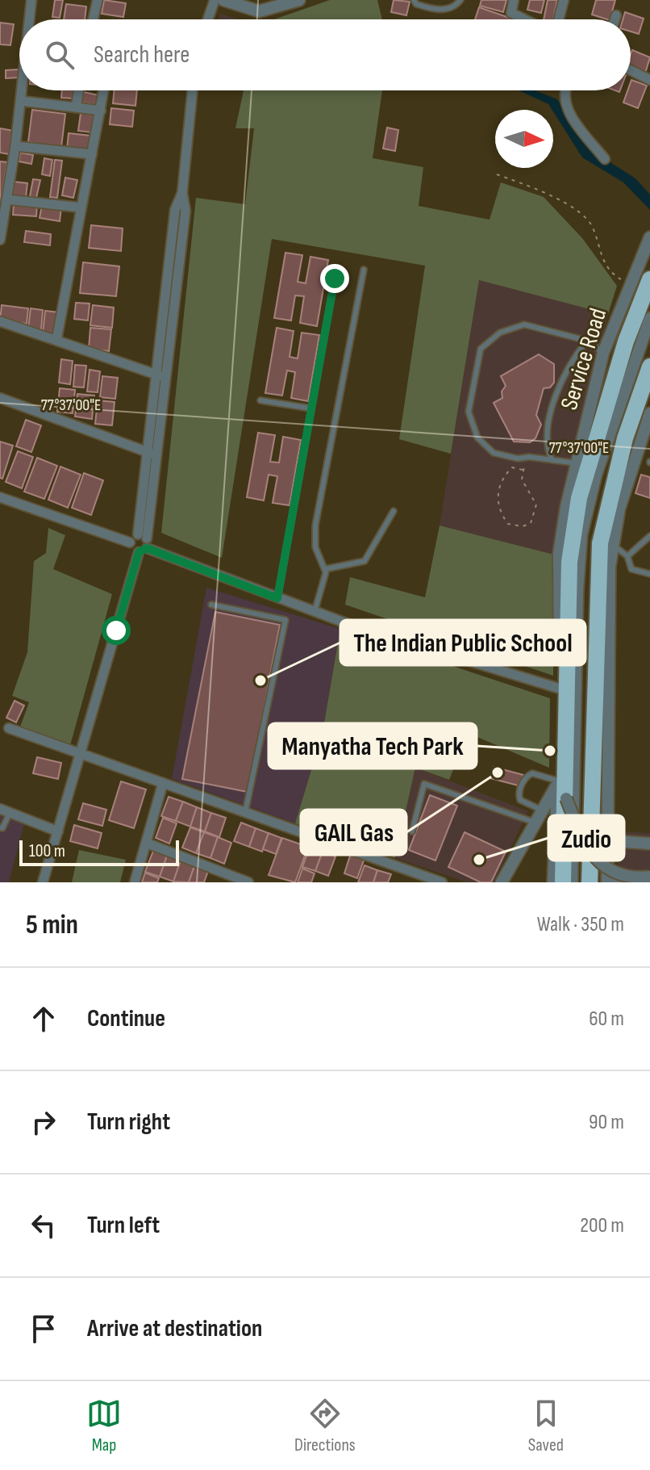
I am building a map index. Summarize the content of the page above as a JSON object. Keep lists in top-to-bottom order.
{
  "streets": {
    "street": ["Service Road"]
  },
  "places": [
    "The Indian Public School",
    "Manyatha Tech Park",
    "GAIL Gas",
    "Zudio"
  ],
  "scale_bar": "100 m",
  "north": "right",
  "page": {
    "search": "Search here",
    "scale": "100 m",
    "heading": ["5 min", "Walk · 350 m"],
    "list": [
      ["Continue", "60 m"],
      ["Turn right", "90 m"],
      ["Turn left", "200 m"],
      "Arrive at destination"
    ],
    "nav": ["Map", "Directions", "Saved"]
  },
  "coordinates": ["77°37'00\"E"]
}
